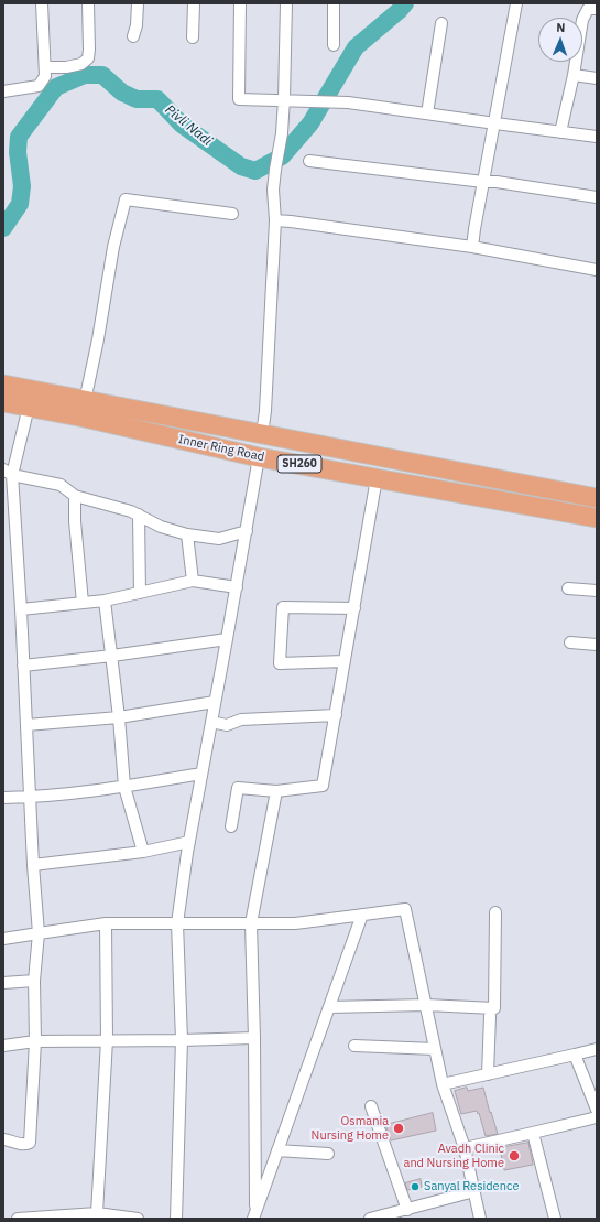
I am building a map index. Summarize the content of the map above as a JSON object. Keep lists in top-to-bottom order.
{
  "streets": {
    "highway": ["Inner Ring Road", "SH260"]
  },
  "water": ["Pivli Nadi"],
  "places": ["Osmania Nursing Home", "Avadh Clinic and Nursing Home", "Sanyal Residence"],
  "north": "top"
}
